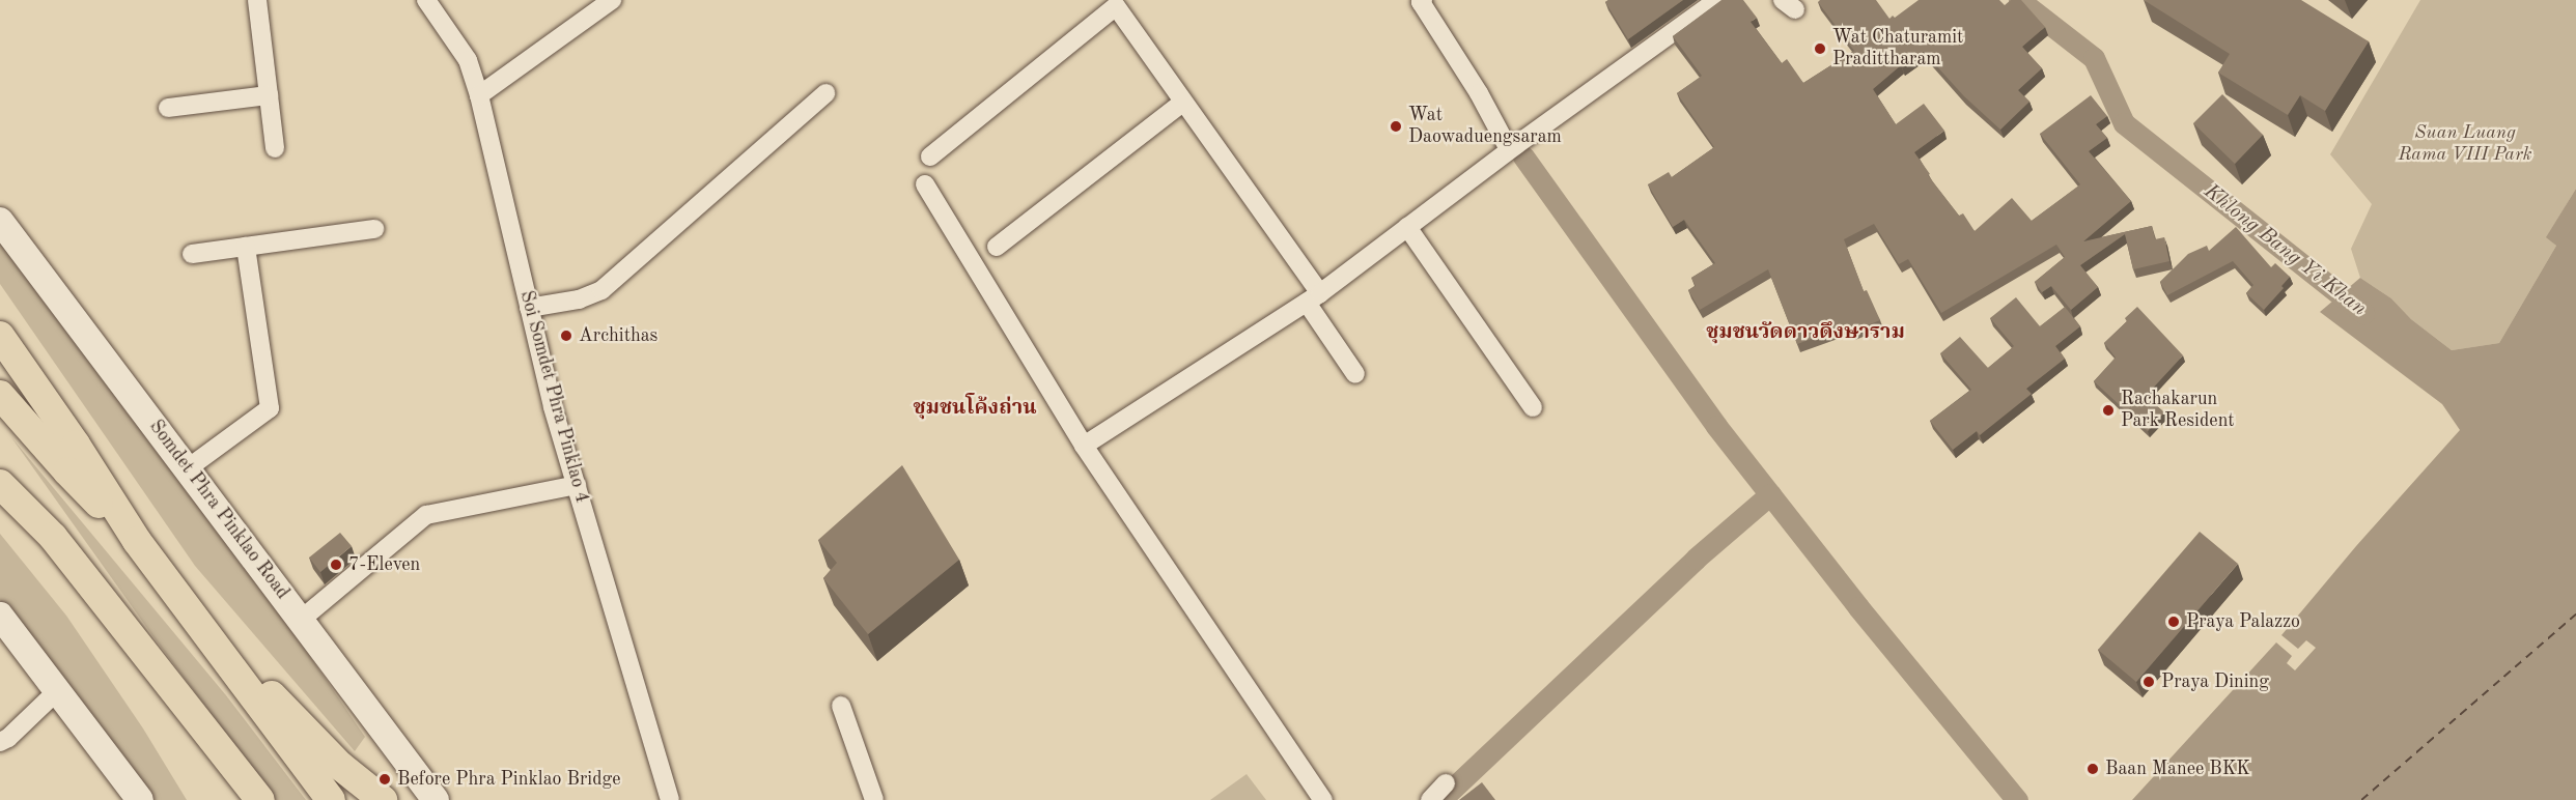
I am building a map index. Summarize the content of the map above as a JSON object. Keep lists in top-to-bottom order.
{
  "streets": {
    "main road": ["Somdet Phra Pinklao Road"],
    "street": ["Soi Somdet Phra Pinklao 4"]
  },
  "districts": ["ชุมชนวัดดาวดึงษาราม", "ชุมชนโค้งถ่าน"],
  "water": ["Khlong Bang Yi Khan"],
  "parks": ["Suan Luang Rama VIII Park"],
  "places": [
    "Wat Chaturamit Pradittharam",
    "Wat Daowaduengsaram",
    "Archithas",
    "Rachakarun Park Resident",
    "7-Eleven",
    "Praya Palazzo",
    "Praya Dining",
    "Baan Manee BKK",
    "Before Phra Pinklao Bridge"
  ]
}
